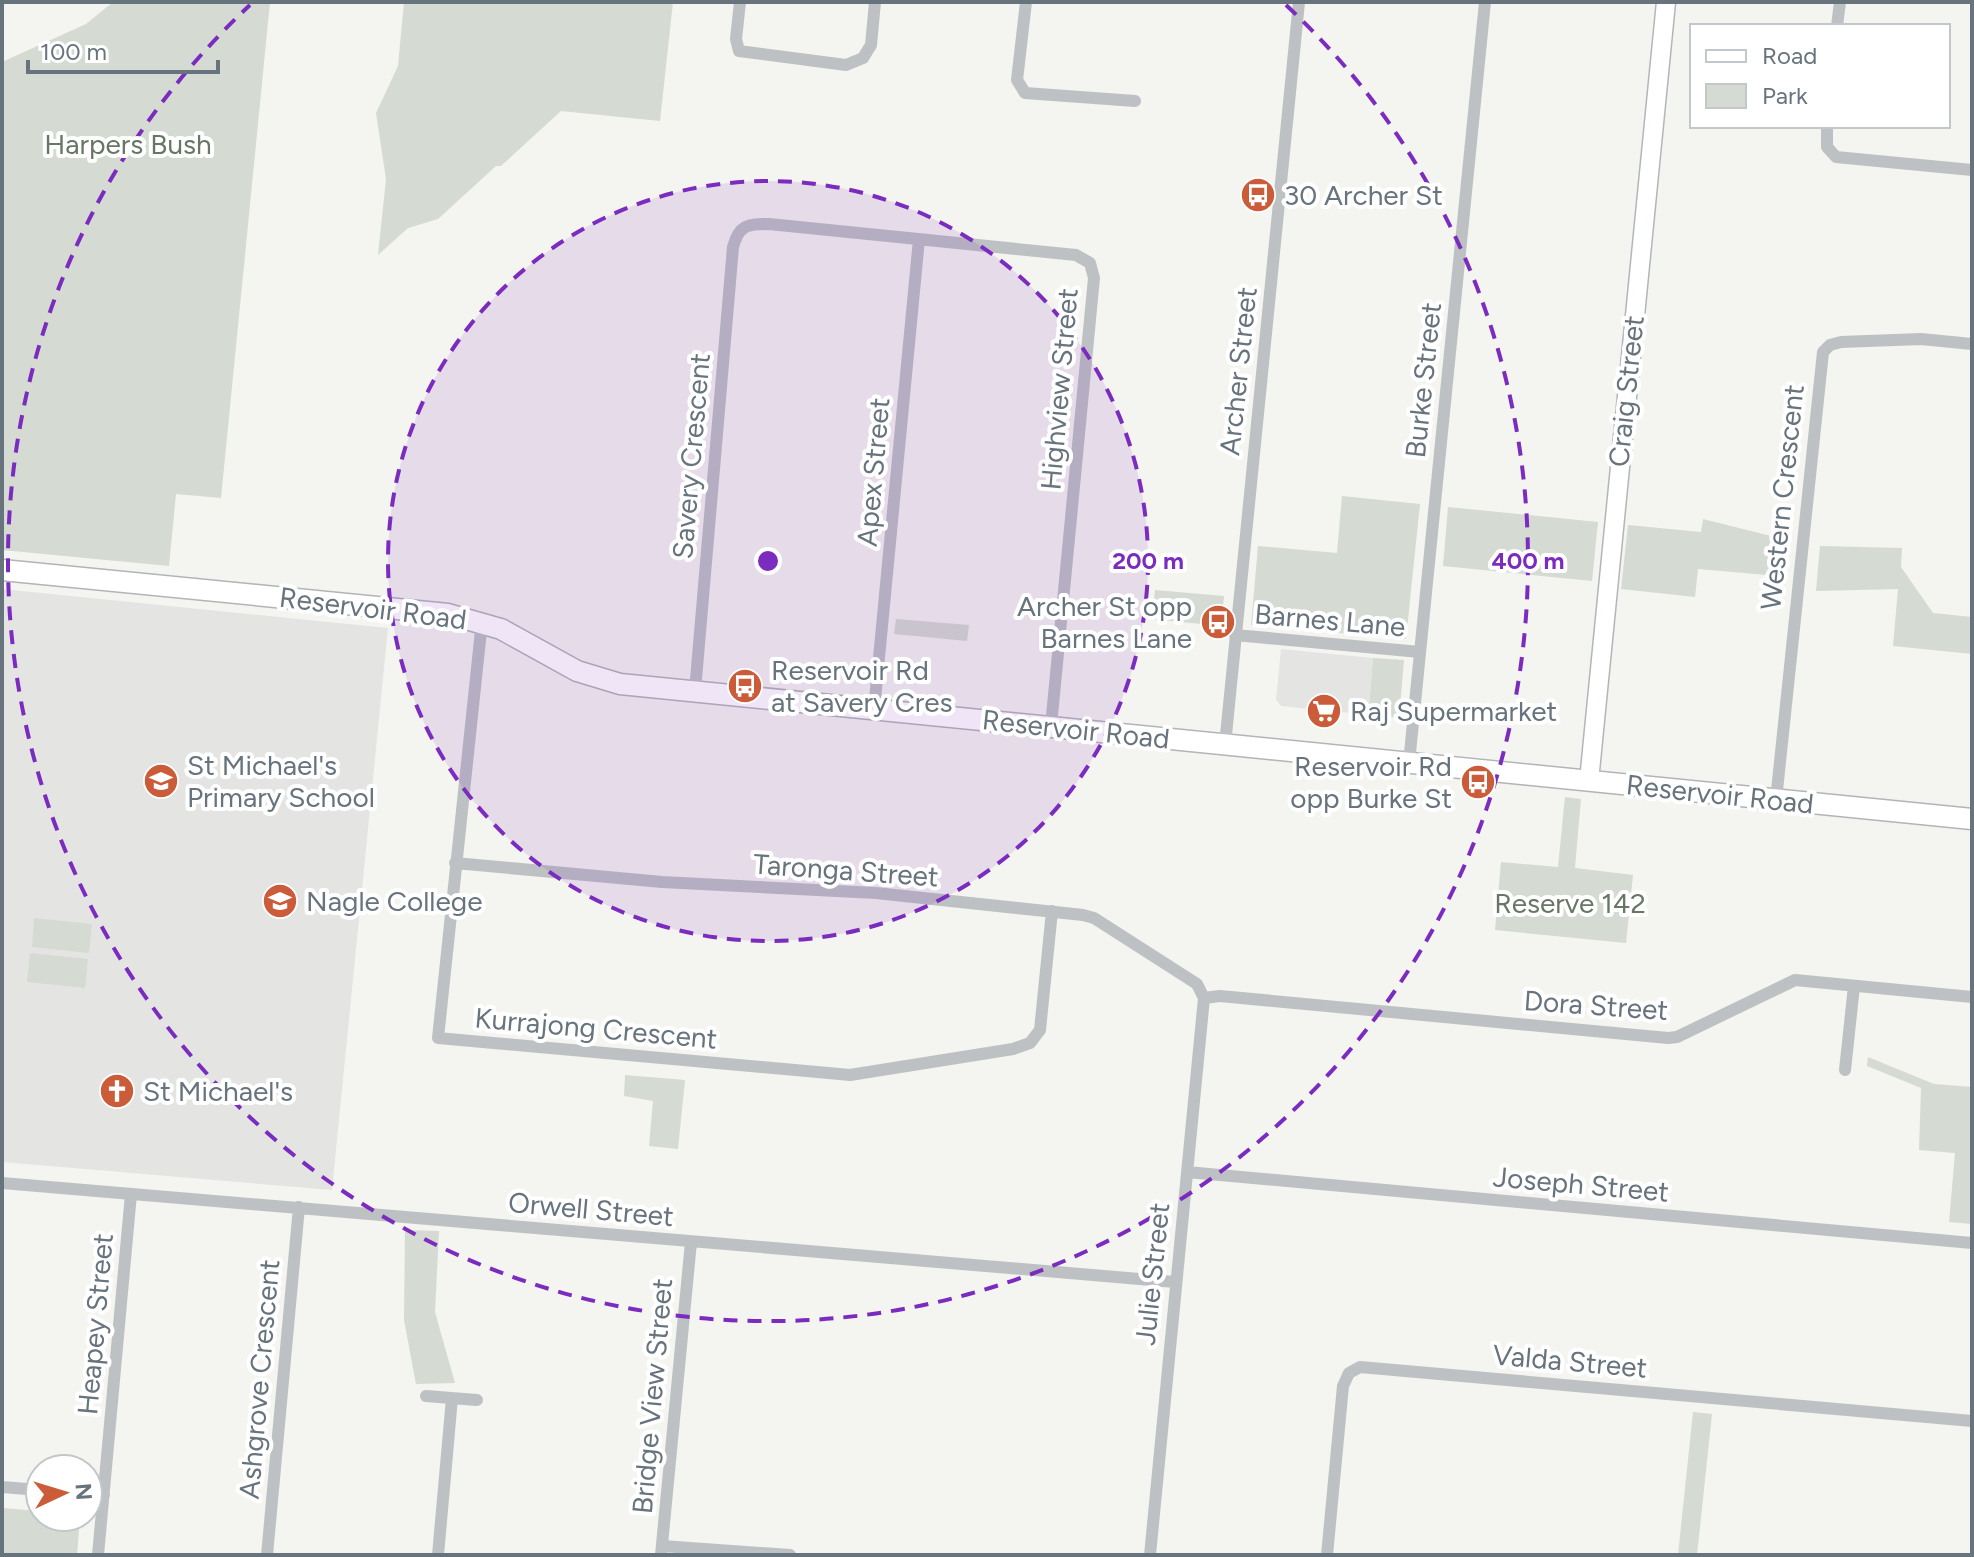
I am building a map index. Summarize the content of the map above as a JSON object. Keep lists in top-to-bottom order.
{
  "streets": {
    "main road": ["Reservoir Road"],
    "street": [
      "Archer Street",
      "Burke Street",
      "Highview Street",
      "Craig Street",
      "Savery Crescent",
      "Apex Street",
      "Western Crescent",
      "Barnes Lane",
      "Taronga Street",
      "Dora Street",
      "Kurrajong Crescent",
      "Joseph Street",
      "Orwell Street",
      "Julie Street",
      "Heapey Street",
      "Valda Street",
      "Ashgrove Crescent",
      "Bridge View Street"
    ]
  },
  "crossings": [
    ["Archer Street", "Reservoir Road"],
    ["Archer Street", "Barnes Lane"],
    ["Burke Street", "Reservoir Road"],
    ["Burke Street", "Barnes Lane"],
    ["Highview Street", "Savery Crescent"],
    ["Highview Street", "Apex Street"],
    ["Highview Street", "Reservoir Road"],
    ["Craig Street", "Reservoir Road"],
    ["Savery Crescent", "Reservoir Road"],
    ["Apex Street", "Reservoir Road"],
    ["Western Crescent", "Reservoir Road"],
    ["Reservoir Road", "Kurrajong Crescent"],
    ["Taronga Street", "Dora Street"],
    ["Taronga Street", "Kurrajong Crescent"],
    ["Taronga Street", "Julie Street"],
    ["Dora Street", "Julie Street"],
    ["Joseph Street", "Julie Street"],
    ["Orwell Street", "Julie Street"],
    ["Orwell Street", "Heapey Street"],
    ["Orwell Street", "Ashgrove Crescent"],
    ["Orwell Street", "Bridge View Street"]
  ],
  "parks": ["Harpers Bush", "Reserve 142"],
  "places": {
    "bus stop": [
      "30 Archer St",
      "Archer St opp Barnes Lane",
      "Reservoir Rd at Savery Cres",
      "Reservoir Rd opp Burke St"
    ],
    "supermarket": ["Raj Supermarket"],
    "school or university": ["St Michael's Primary School", "Nagle College"],
    "church": ["St Michael's"]
  },
  "legend": ["Road", "Park"],
  "scale_bar": "100 m",
  "north": "right",
  "rings": ["200 m", "400 m"]
}
